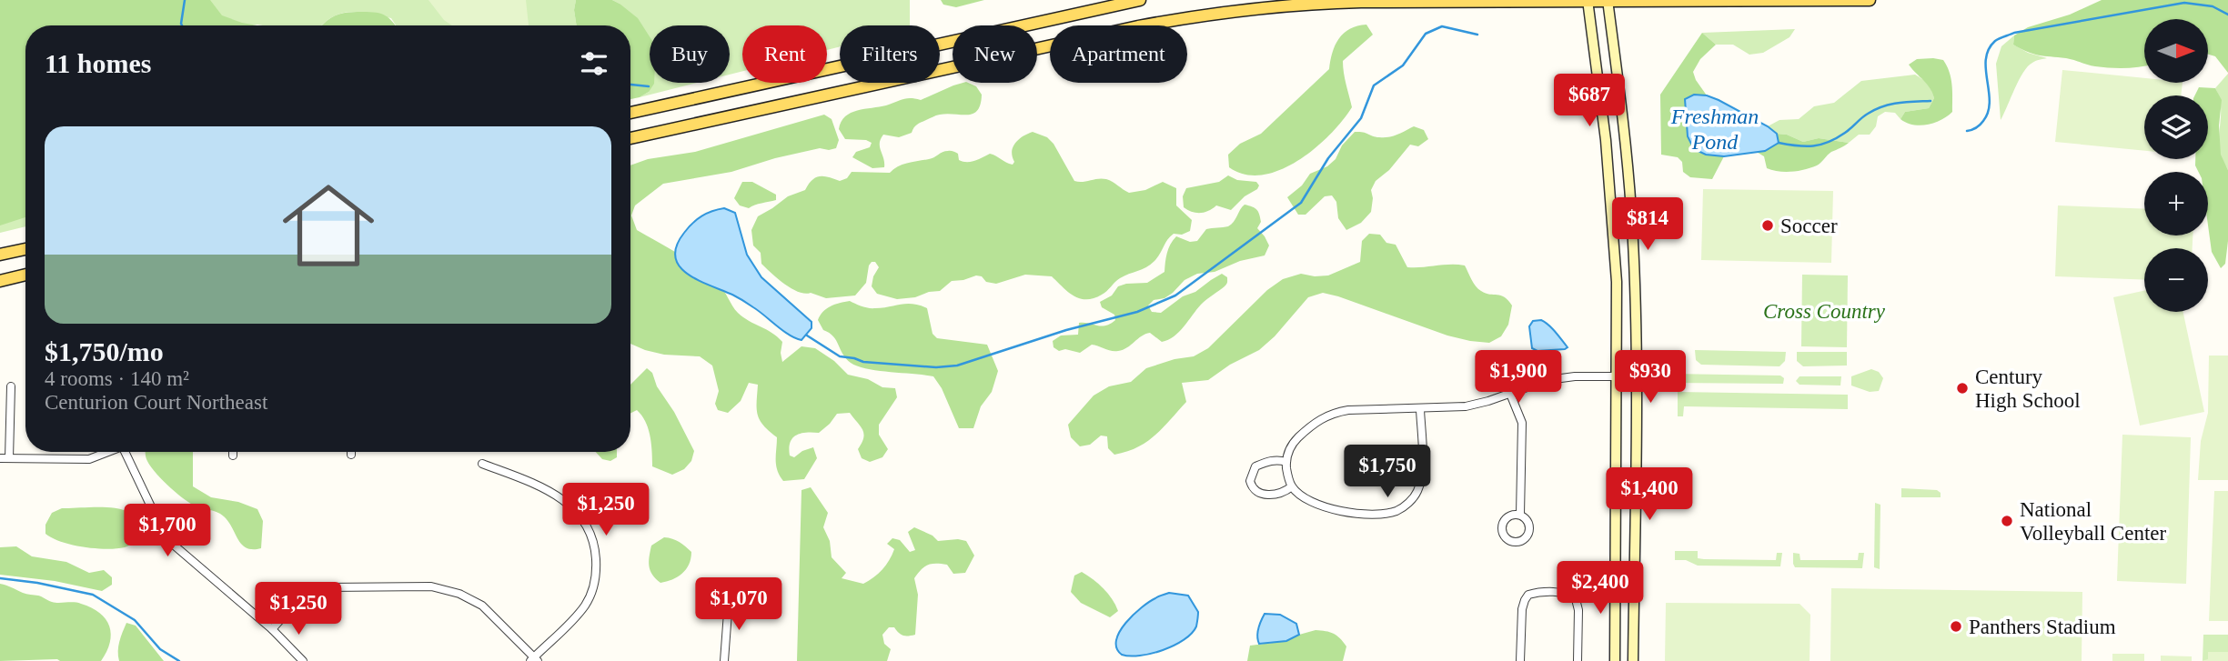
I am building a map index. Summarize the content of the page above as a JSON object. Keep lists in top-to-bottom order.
{
  "water": ["Freshman Pond"],
  "parks": ["Cross Country"],
  "places": [
    "Soccer",
    "Century High School",
    "National Volleyball Center",
    "Panthers Stadium"
  ],
  "north": "right",
  "page": {
    "map_buttons": ["+", "−"],
    "chip": [
      "Buy",
      "Rent",
      "Filters",
      "New",
      "Apartment"
    ],
    "heading": "11 homes",
    "price": [
      "$687",
      "$814",
      "$1,900",
      "$930",
      "$1,750",
      "$1,400",
      "$1,250",
      "$1,700",
      "$2,400",
      "$1,070",
      "$1,250"
    ],
    "list": [
      {
        "name": "$1,750/mo",
        "note": "4 rooms · 140 m² · Centurion Court Northeast"
      }
    ]
  }
}
